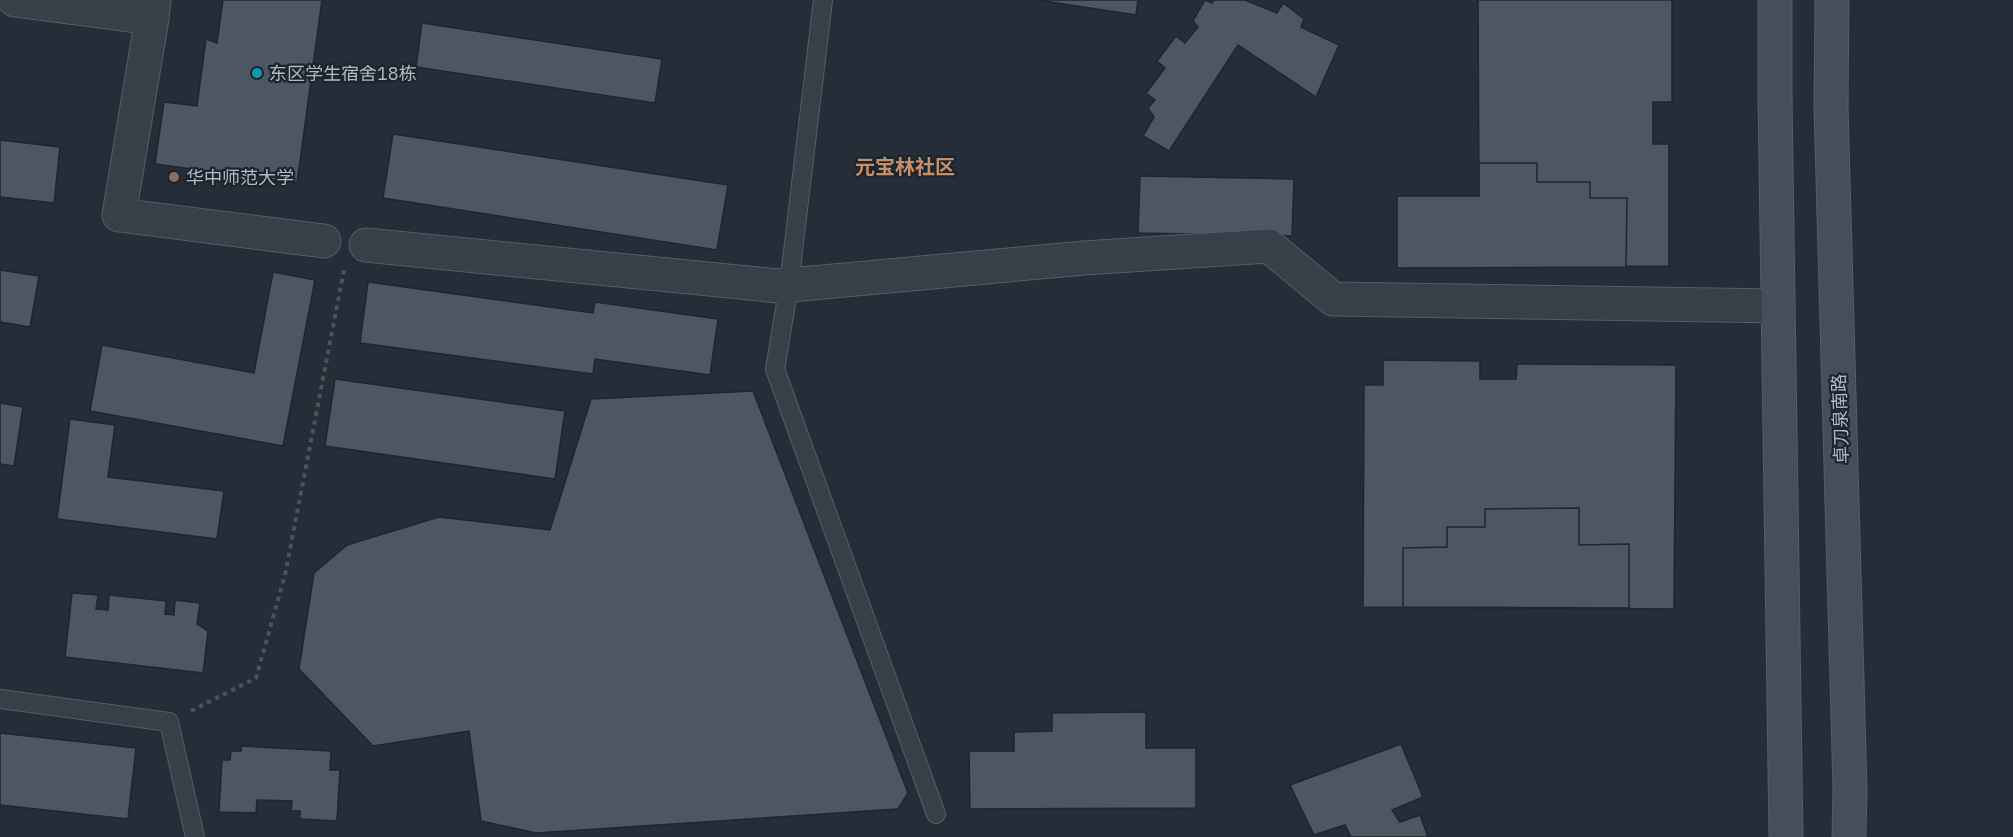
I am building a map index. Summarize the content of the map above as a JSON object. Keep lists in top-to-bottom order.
{
  "streets": {
    "main road": ["卓刀泉南路"]
  },
  "districts": ["元宝林社区"],
  "places": ["东区学生宿舍18栋", "华中师范大学"]
}
